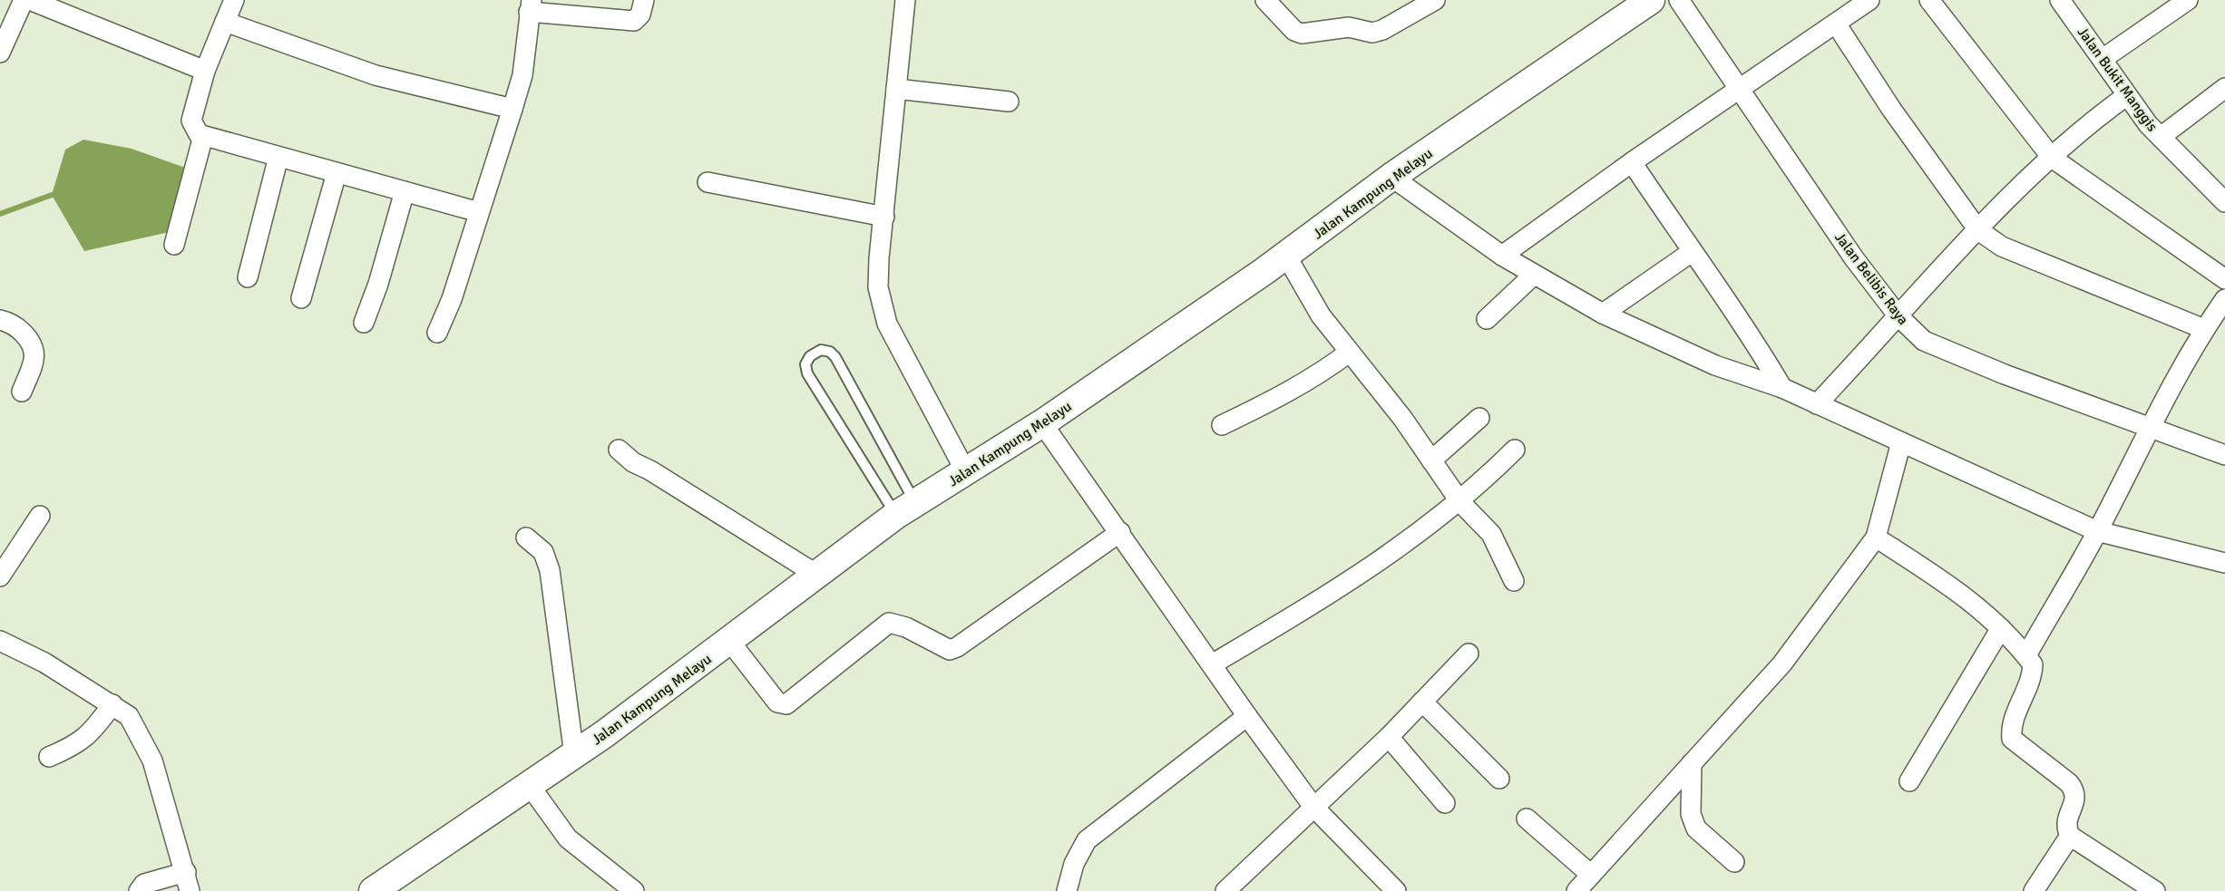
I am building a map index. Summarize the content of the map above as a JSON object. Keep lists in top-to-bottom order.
{
  "streets": {
    "main road": ["Jalan Kampung Melayu"],
    "street": ["Jalan Bukit Manggis", "Jalan Belibis Raya"]
  }
}
